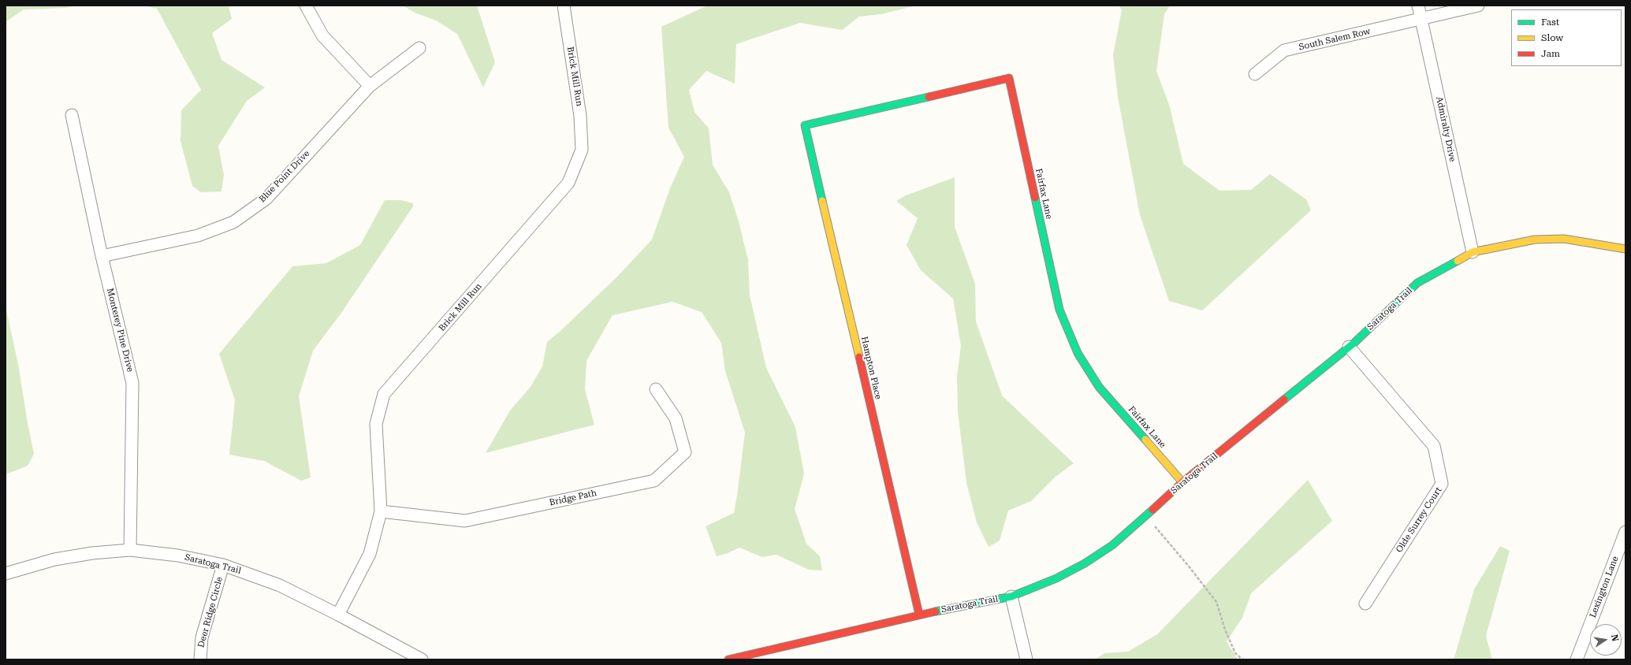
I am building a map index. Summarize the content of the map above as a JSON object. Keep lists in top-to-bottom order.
{
  "streets": {
    "street": [
      "South Salem Row",
      "Brick Mill Run",
      "Admiralty Drive",
      "Blue Point Drive",
      "Fairfax Lane",
      "Saratoga Trail",
      "Monterey Pine Drive",
      "Hampton Place",
      "Bridge Path",
      "Olde Surrey Court",
      "Lexington Lane",
      "Deer Ridge Circle"
    ]
  },
  "crossings": [
    ["South Salem Row", "Admiralty Drive"],
    ["Brick Mill Run", "Saratoga Trail"],
    ["Brick Mill Run", "Bridge Path"],
    ["Admiralty Drive", "Saratoga Trail"],
    ["Blue Point Drive", "Monterey Pine Drive"],
    ["Fairfax Lane", "Saratoga Trail"],
    ["Fairfax Lane", "Hampton Place"],
    ["Saratoga Trail", "Monterey Pine Drive"],
    ["Saratoga Trail", "Hampton Place"],
    ["Saratoga Trail", "Olde Surrey Court"],
    ["Saratoga Trail", "Deer Ridge Circle"]
  ],
  "legend": ["Fast", "Slow", "Jam"],
  "north": "right"
}
